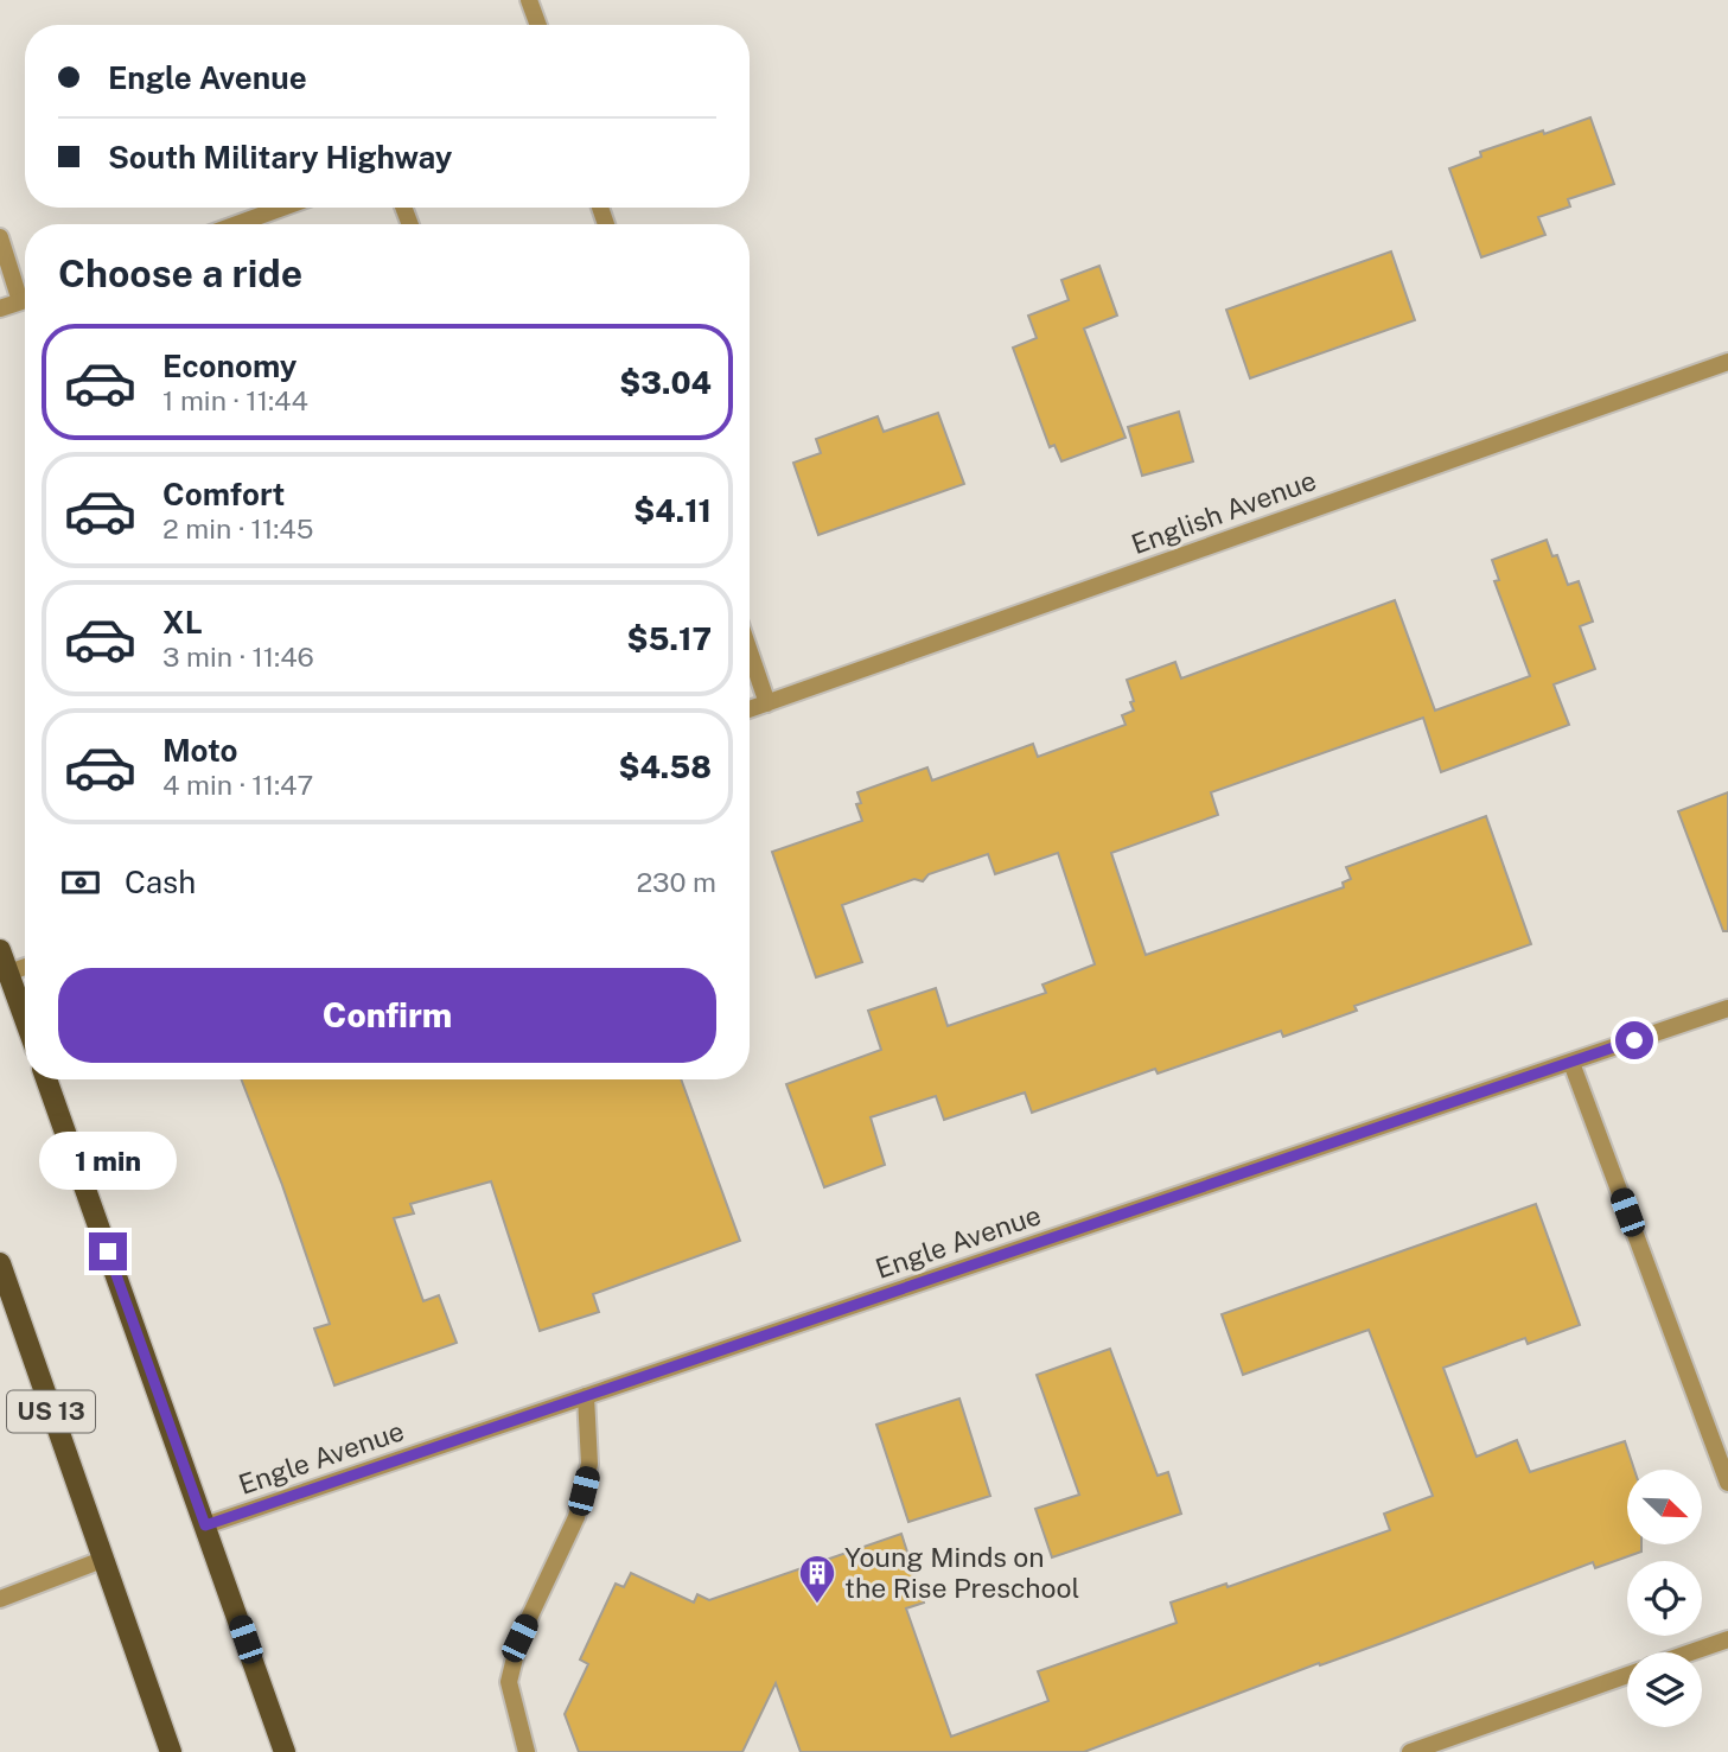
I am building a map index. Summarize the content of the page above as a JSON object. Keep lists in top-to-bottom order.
{
  "streets": {
    "main road": ["US 13"],
    "street": ["English Avenue", "Engle Avenue"]
  },
  "places": {
    "building": ["Young Minds on the Rise Preschool"]
  },
  "north": "bottom right",
  "page": {
    "banner": ["Engle Avenue", "South Military Highway"],
    "heading": "Choose a ride",
    "list": [
      {
        "name": "Economy",
        "note": "1 min · 11:44",
        "value": "$3.04"
      },
      {
        "name": "Comfort",
        "note": "2 min · 11:45",
        "value": "$4.11"
      },
      {
        "name": "XL",
        "note": "3 min · 11:46",
        "value": "$5.17"
      },
      {
        "name": "Moto",
        "note": "4 min · 11:47",
        "value": "$4.58"
      }
    ],
    "pay": ["Cash", "230 m"],
    "buttons": "Confirm",
    "bubble": "1 min"
  }
}
